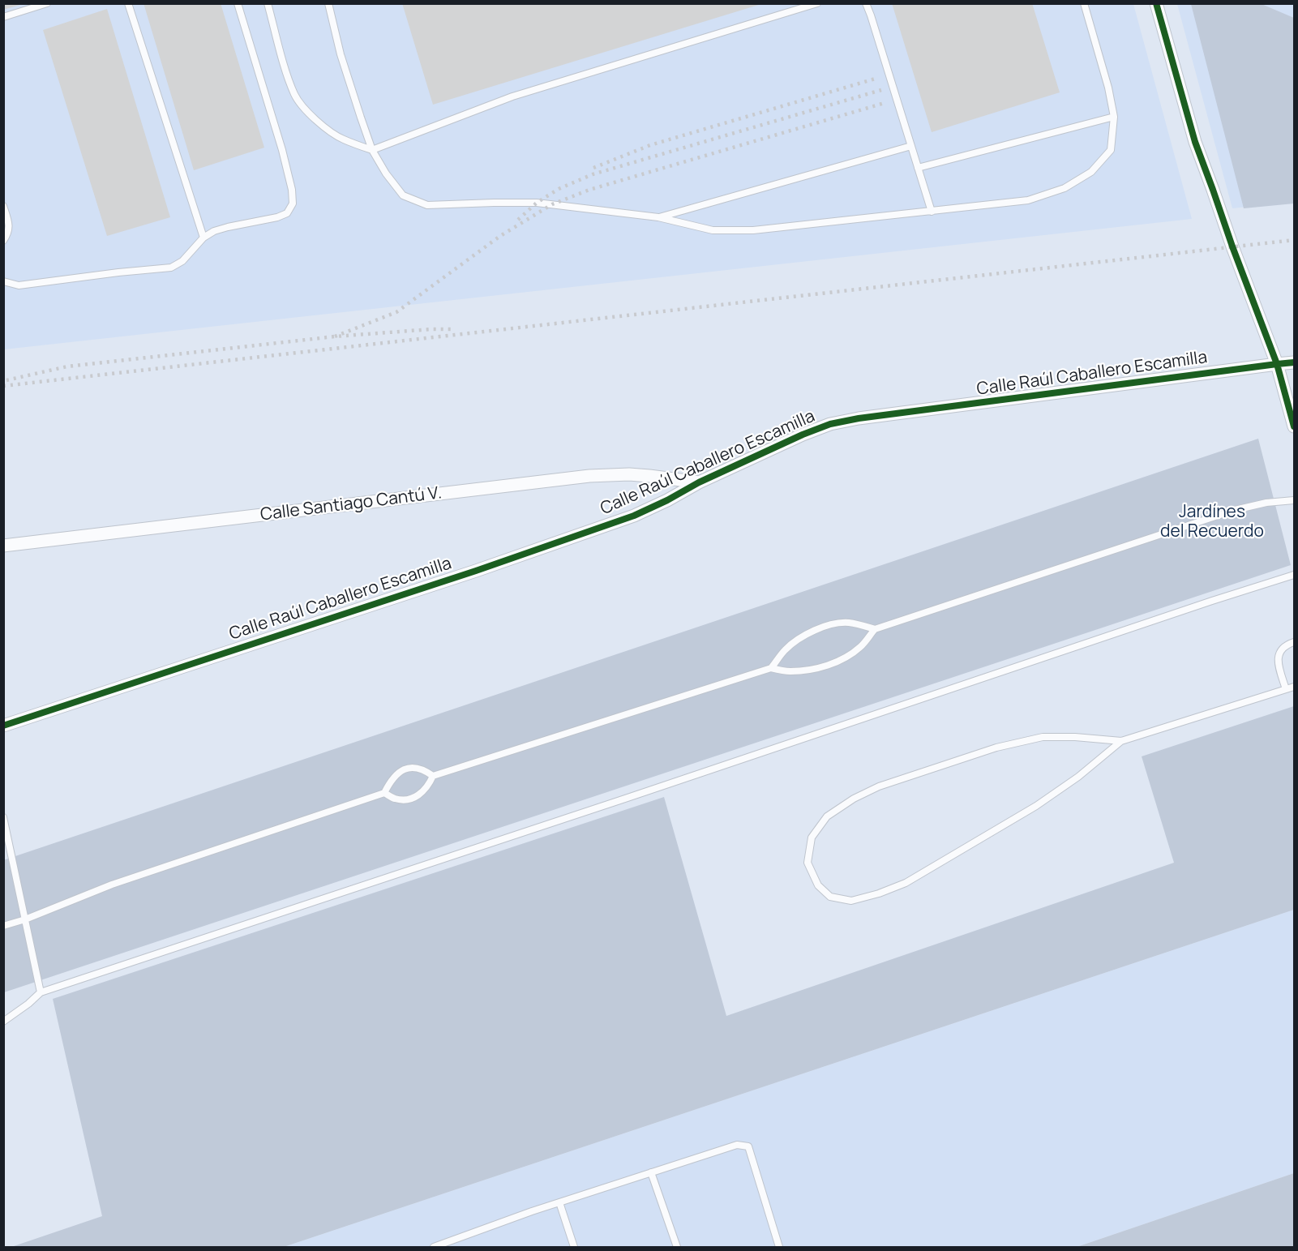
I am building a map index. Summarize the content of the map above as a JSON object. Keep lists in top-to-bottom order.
{
  "streets": {
    "street": ["Calle Raúl Caballero Escamilla", "Calle Santiago Cantú V."]
  },
  "crossings": [
    ["Calle Raúl Caballero Escamilla", "Calle Santiago Cantú V."]
  ],
  "parks": ["Jardínes del Recuerdo"]
}
